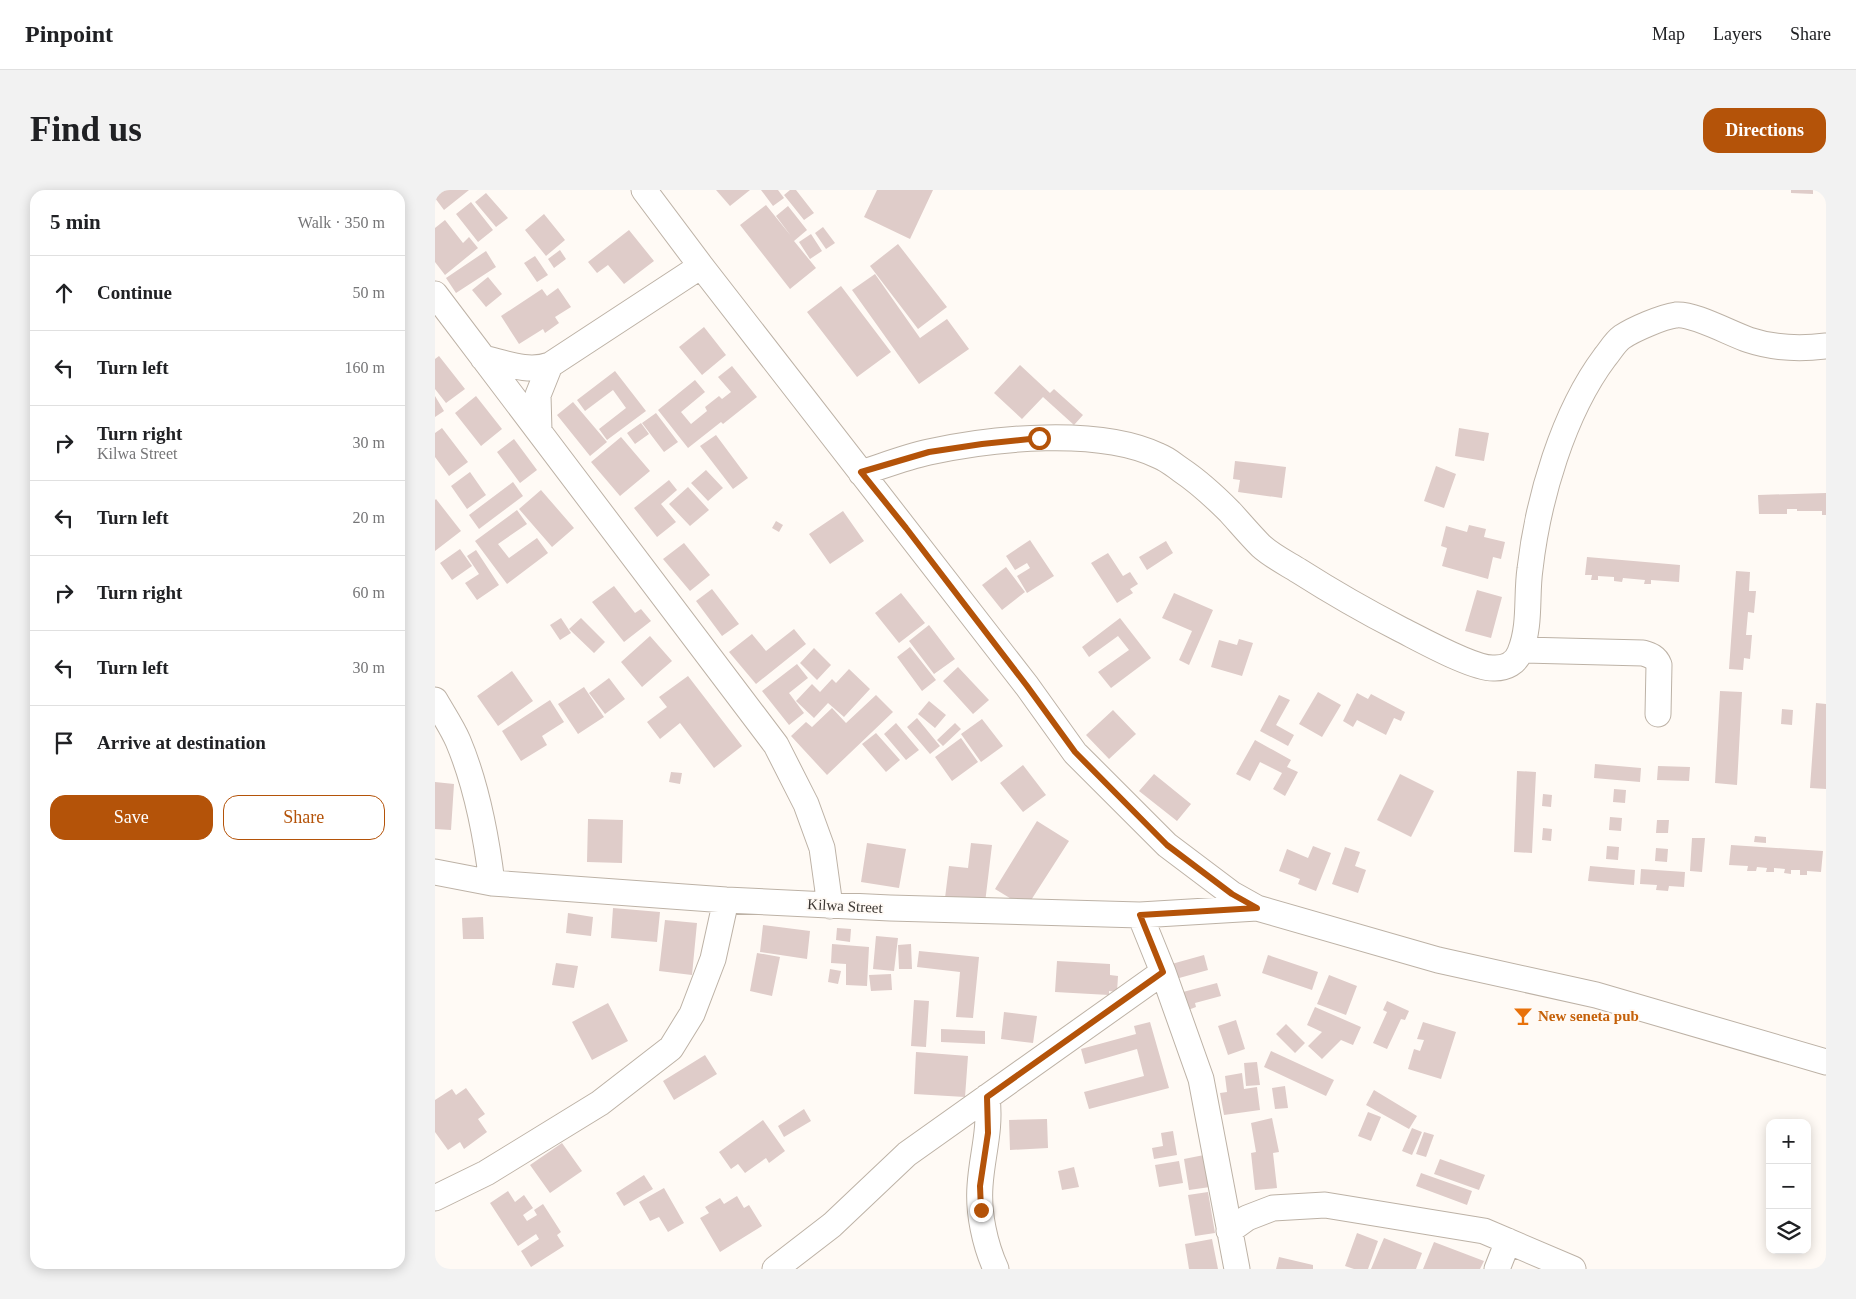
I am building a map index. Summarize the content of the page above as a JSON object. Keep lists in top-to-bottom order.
{
  "streets": {
    "street": ["Kilwa Street"]
  },
  "places": {
    "bar": ["New seneta pub"]
  },
  "page": {
    "header": "Pinpoint",
    "nav": ["Map", "Layers", "Share"],
    "buttons": [
      "Directions",
      ["Save", "Share"]
    ],
    "title": "Find us",
    "heading": ["5 min", "Walk · 350 m"],
    "list": [
      ["Continue", "50 m"],
      ["Turn left", "160 m"],
      ["Turn right", "Kilwa Street", "30 m"],
      ["Turn left", "20 m"],
      ["Turn right", "60 m"],
      ["Turn left", "30 m"],
      "Arrive at destination"
    ],
    "map_buttons": ["+", "−"]
  }
}
